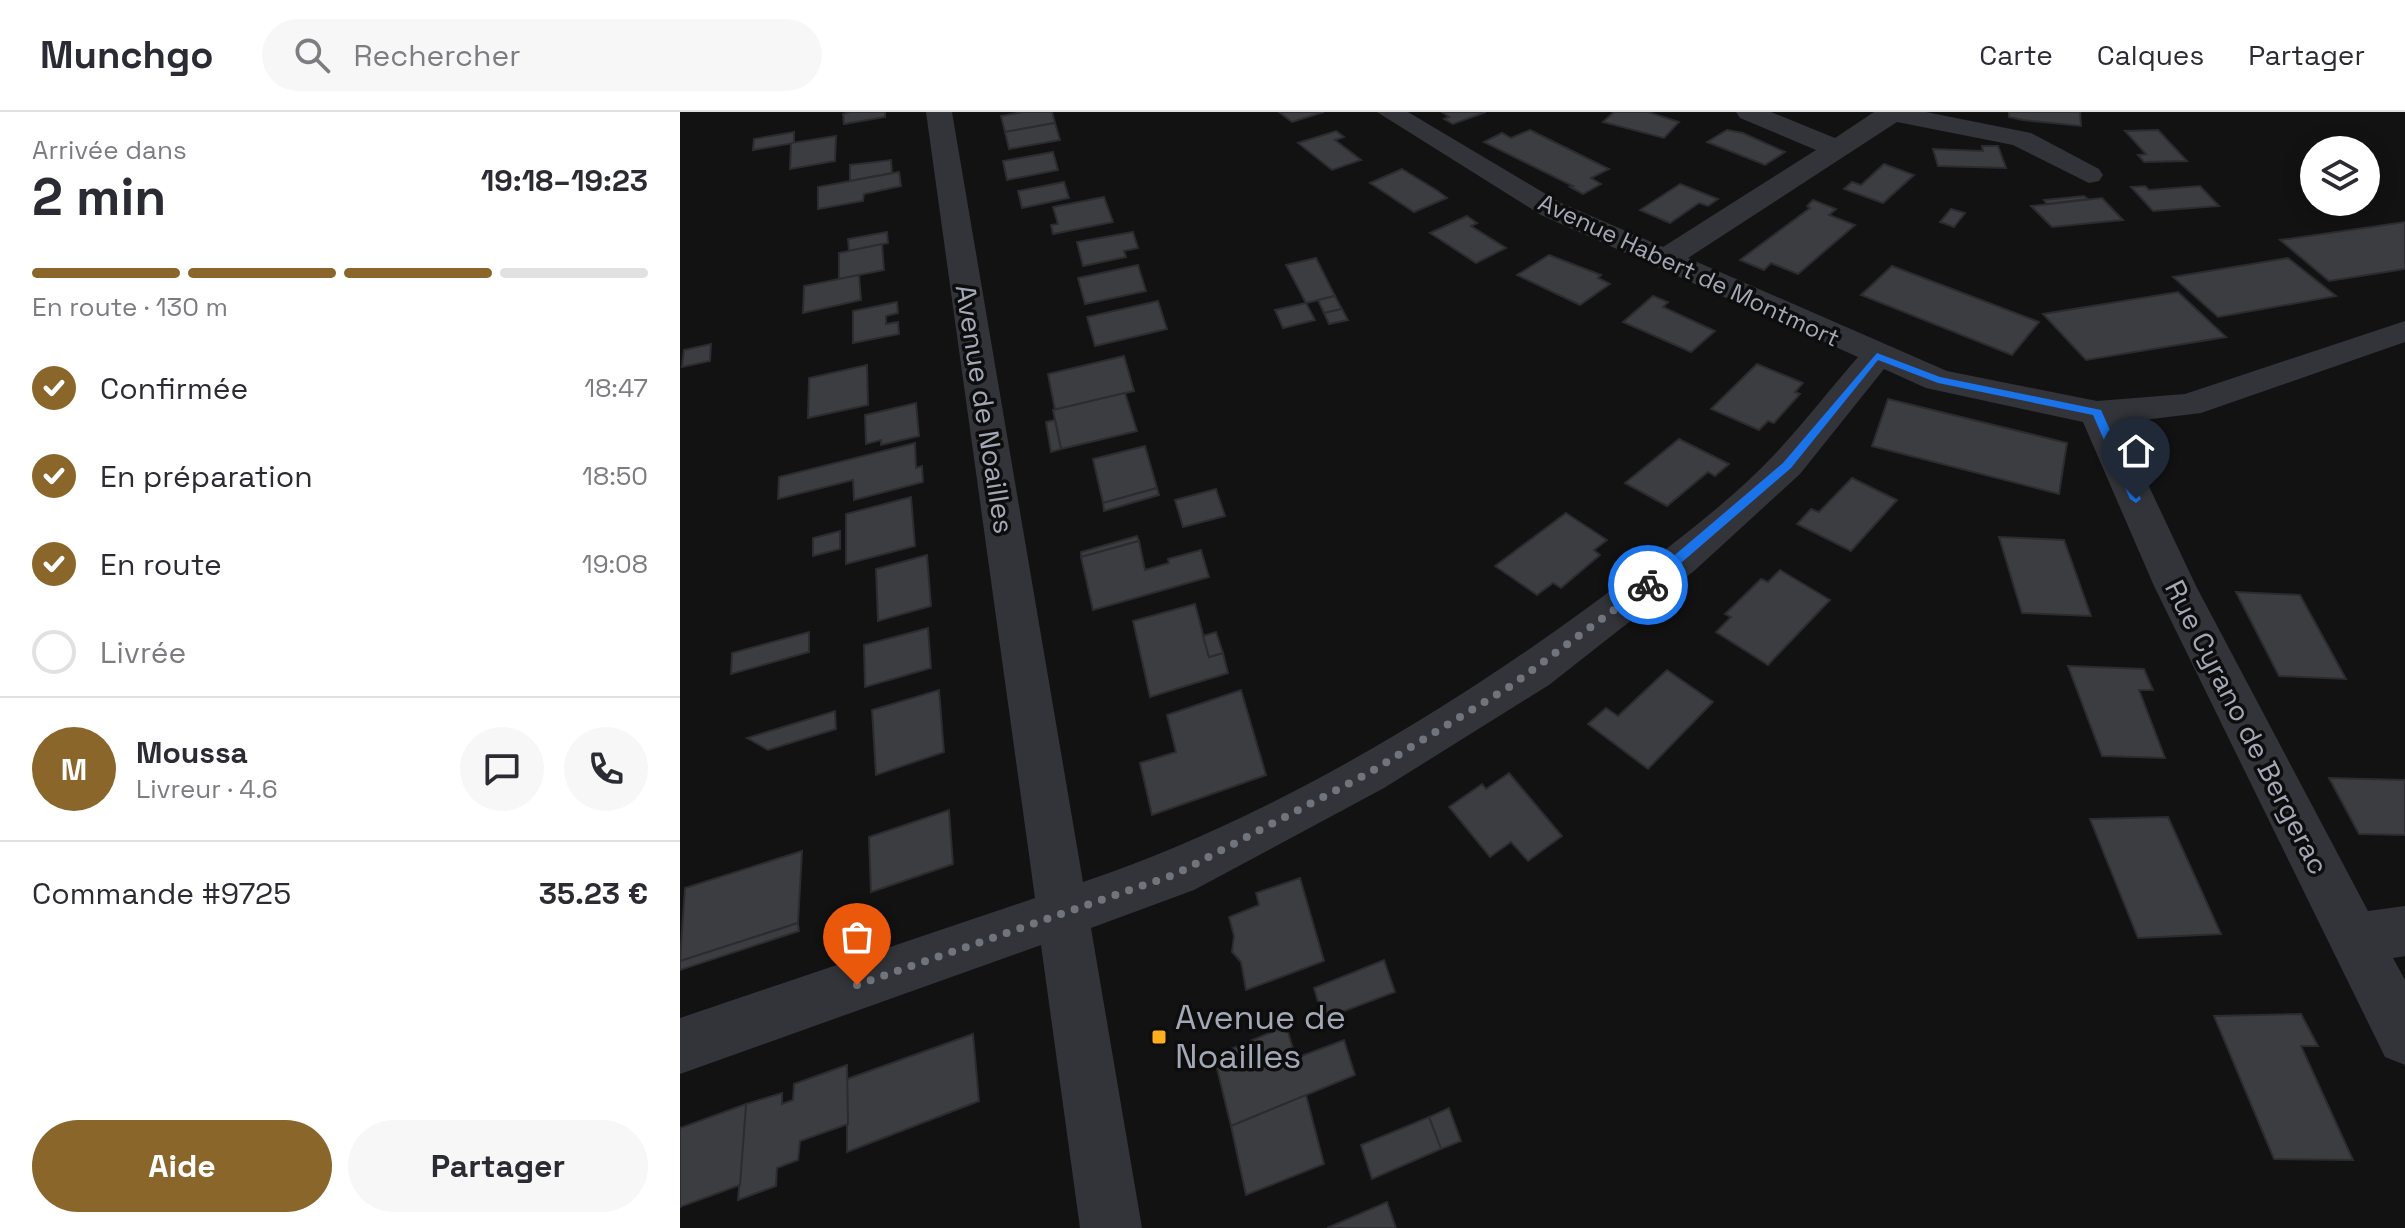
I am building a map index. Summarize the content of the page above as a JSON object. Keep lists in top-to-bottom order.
{
  "streets": {
    "street": ["Avenue Habert de Montmort", "Avenue de Noailles", "Rue Cyrano de Bergerac"]
  },
  "crossings": [
    ["Avenue Habert de Montmort", "Rue Cyrano de Bergerac"]
  ],
  "places": {
    "transit": ["Avenue de Noailles"]
  },
  "page": {
    "header": "Munchgo",
    "search": "Rechercher",
    "nav": ["Carte", "Calques", "Partager"],
    "heading": ["2 min", "Arrivée dans", "19:18–19:23"],
    "panel": [
      "Moussa",
      "Livreur · 4.6",
      "Commande #9725",
      "35.23 €"
    ],
    "bar": "En route · 130 m",
    "list": [
      ["Confirmée", "18:47"],
      ["En préparation", "18:50"],
      ["En route", "19:08"],
      "Livrée"
    ],
    "round": "M",
    "buttons": ["Aide", "Partager"]
  }
}
